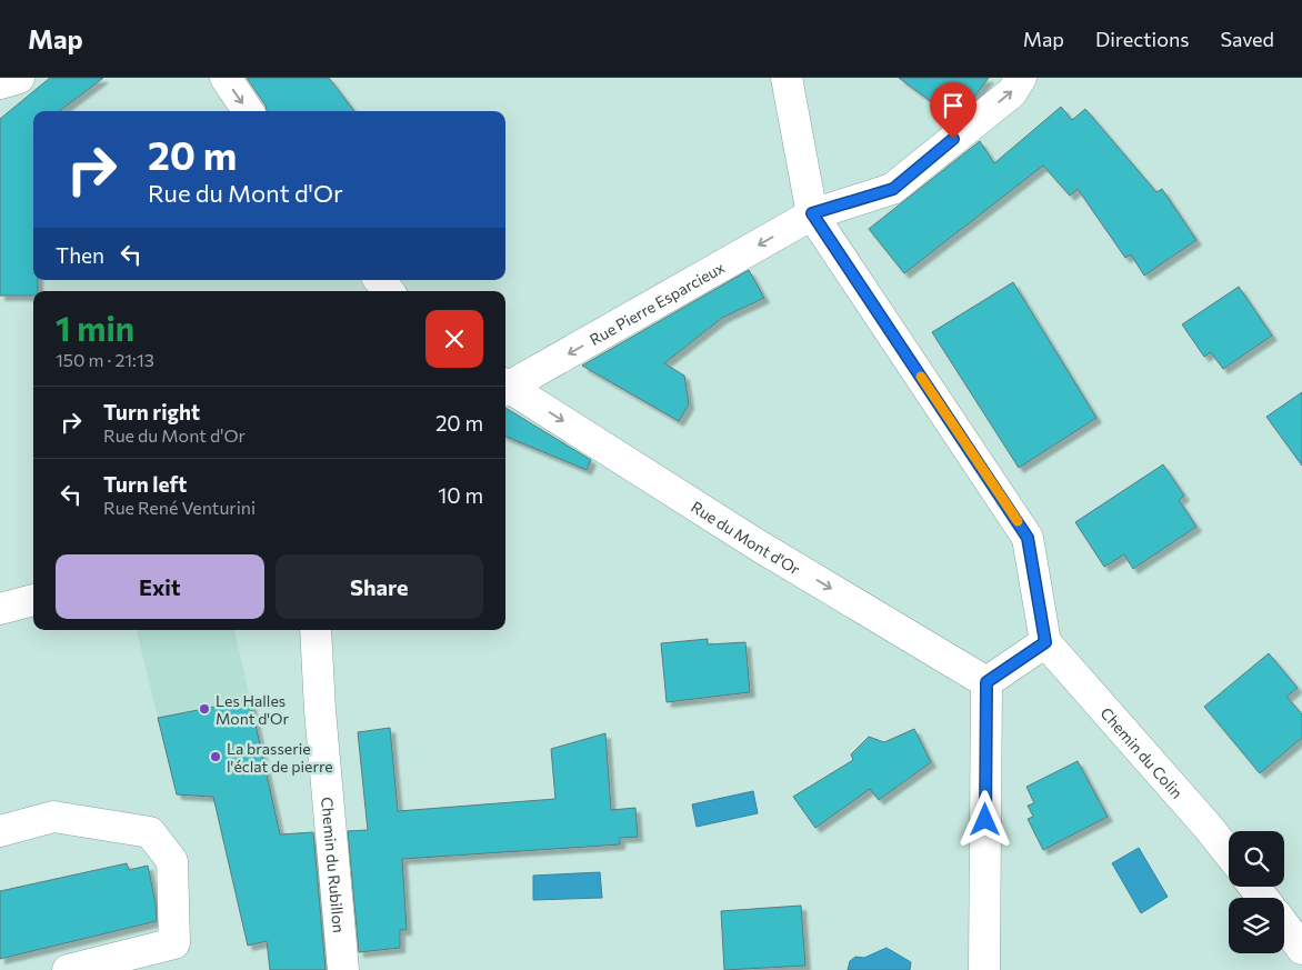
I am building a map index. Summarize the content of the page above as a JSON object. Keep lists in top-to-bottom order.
{
  "streets": {
    "street": [
      "Rue Pierre Esparcieux",
      "Rue du Mont d'Or",
      "Chemin du Colin",
      "Chemin du Rubillon"
    ]
  },
  "one_way": ["Rue du Mont d'Or"],
  "places": ["Les Halles Mont d'Or", "La brasserie l'éclat de pierre"],
  "page": {
    "header": "Map",
    "nav": ["Map", "Directions", "Saved"],
    "turn": ["20 m", "Rue du Mont d'Or"],
    "then": "Then",
    "heading": ["1 min", "150 m · 21:13"],
    "list": [
      {
        "name": "Turn right",
        "note": "Rue du Mont d'Or",
        "value": "20 m"
      },
      {
        "name": "Turn left",
        "note": "Rue René Venturini",
        "value": "10 m"
      }
    ],
    "buttons": ["Exit", "Share"]
  }
}
